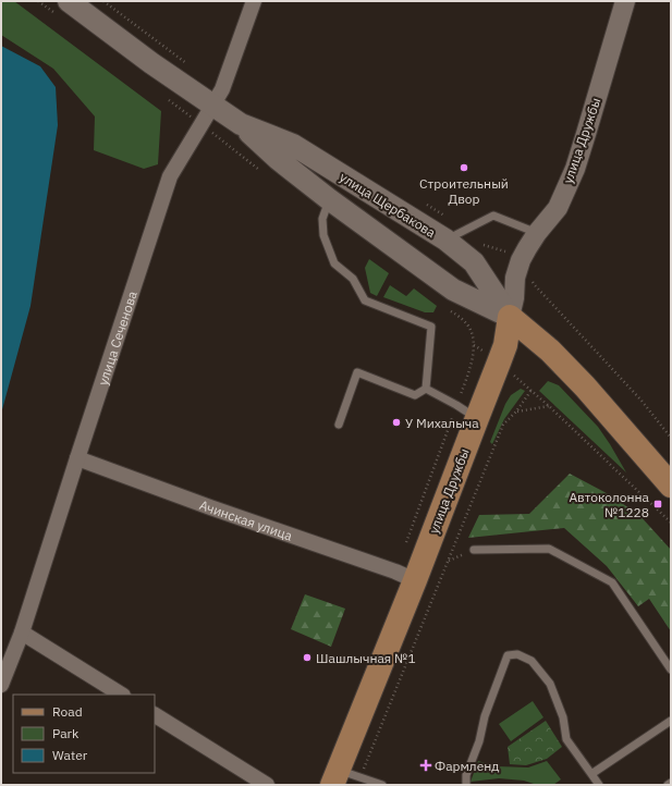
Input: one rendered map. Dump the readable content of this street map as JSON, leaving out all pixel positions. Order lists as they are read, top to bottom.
{
  "streets": {
    "main road": ["улица Дружбы", "улица Щербакова"],
    "street": ["улица Сеченова", "Ачинская улица"]
  },
  "crossings": [
    ["улица Дружбы", "улица Щербакова"],
    ["улица Дружбы", "Ачинская улица"],
    ["улица Щербакова", "улица Сеченова"],
    ["улица Сеченова", "Ачинская улица"]
  ],
  "places": {
    "other": ["Строительный Двор", "У Михалыча", "Шашлычная №1"],
    "transit": ["Автоколонна №1228"],
    "health": ["Фармленд"]
  },
  "legend": ["Road", "Park", "Water"]
}
